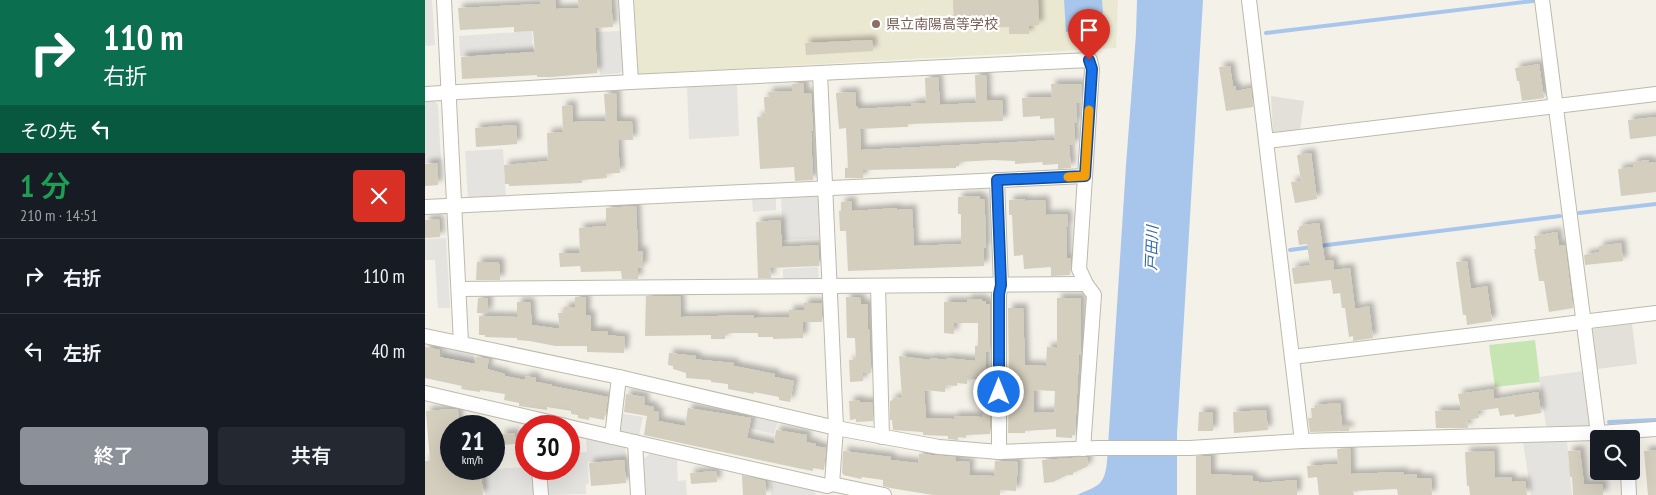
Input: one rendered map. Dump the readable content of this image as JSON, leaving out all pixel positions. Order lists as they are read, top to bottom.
{
  "water": ["戸田川"],
  "places": ["県立南陽高等学校"],
  "page": {
    "turn": ["110 m", "右折"],
    "then": "その先",
    "heading": ["1 分", "210 m · 14:51"],
    "list": [
      {
        "name": "右折",
        "value": "110 m"
      },
      {
        "name": "左折",
        "value": "40 m"
      }
    ],
    "speed": "21 km/h",
    "limit": "30",
    "buttons": ["終了", "共有"]
  }
}
